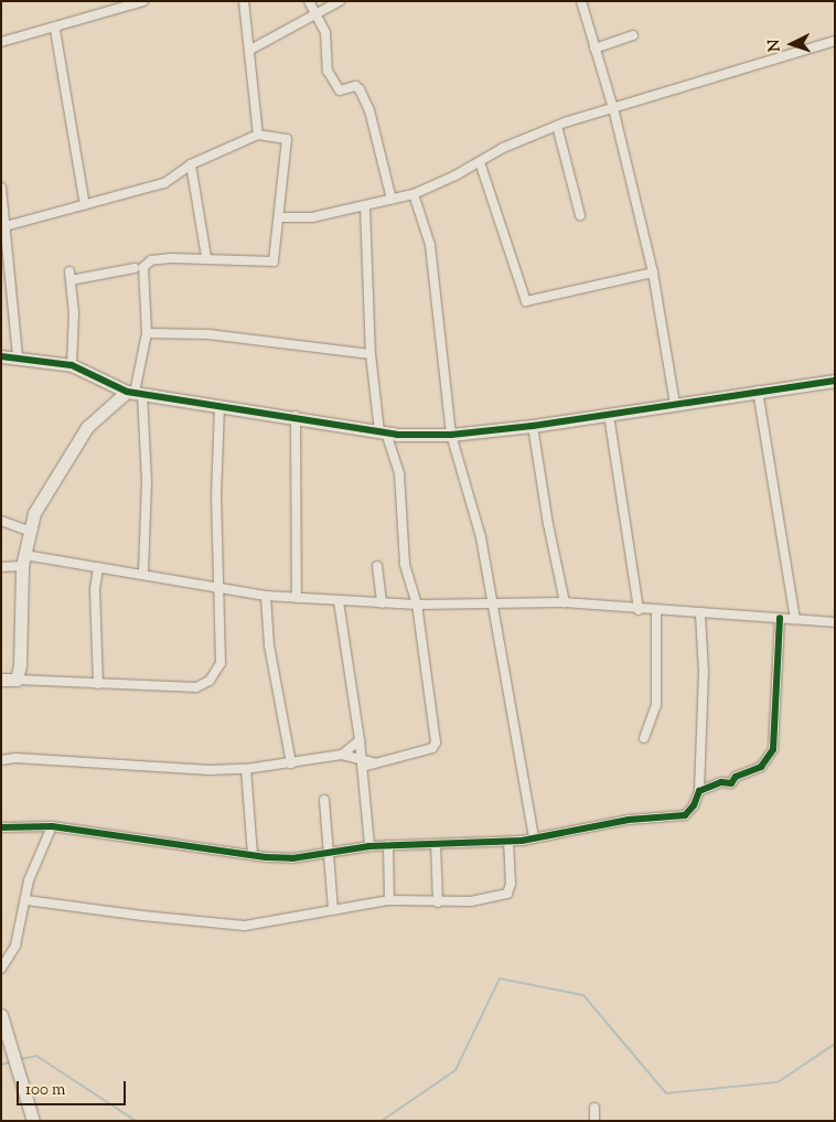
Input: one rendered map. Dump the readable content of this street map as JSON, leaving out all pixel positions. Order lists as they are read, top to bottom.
{
  "scale_bar": "100 m",
  "north": "left"
}
